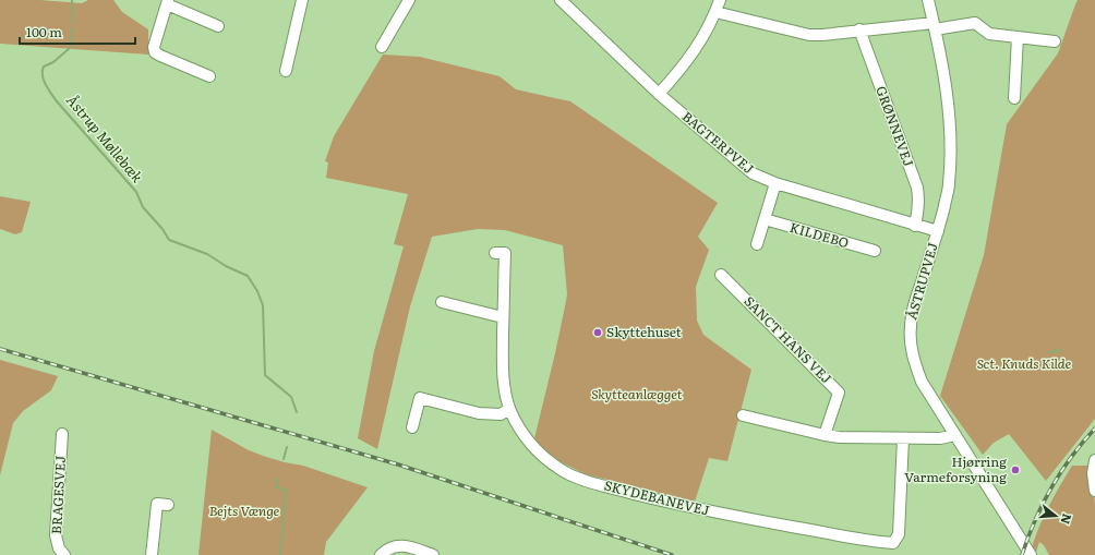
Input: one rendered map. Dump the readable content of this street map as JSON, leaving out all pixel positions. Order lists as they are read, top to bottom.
{
  "streets": {
    "street": [
      "GRØNNEVEJ",
      "BAGTERPVEJ",
      "KILDEBO",
      "ÅSTRUPVEJ",
      "SANCT HANS VEJ",
      "BRAGESVEJ",
      "SKYDEBANEVEJ"
    ]
  },
  "crossings": [
    ["GRØNNEVEJ", "BAGTERPVEJ"],
    ["BAGTERPVEJ", "ÅSTRUPVEJ"]
  ],
  "water": ["Åstrup Møllebæk"],
  "parks": ["Sct. Knuds Kilde", "Skytteanlægget", "Bejts Vænge"],
  "places": ["Skyttehuset", "Hjørring Varmeforsyning"],
  "scale_bar": "100 m",
  "north": "right"
}
